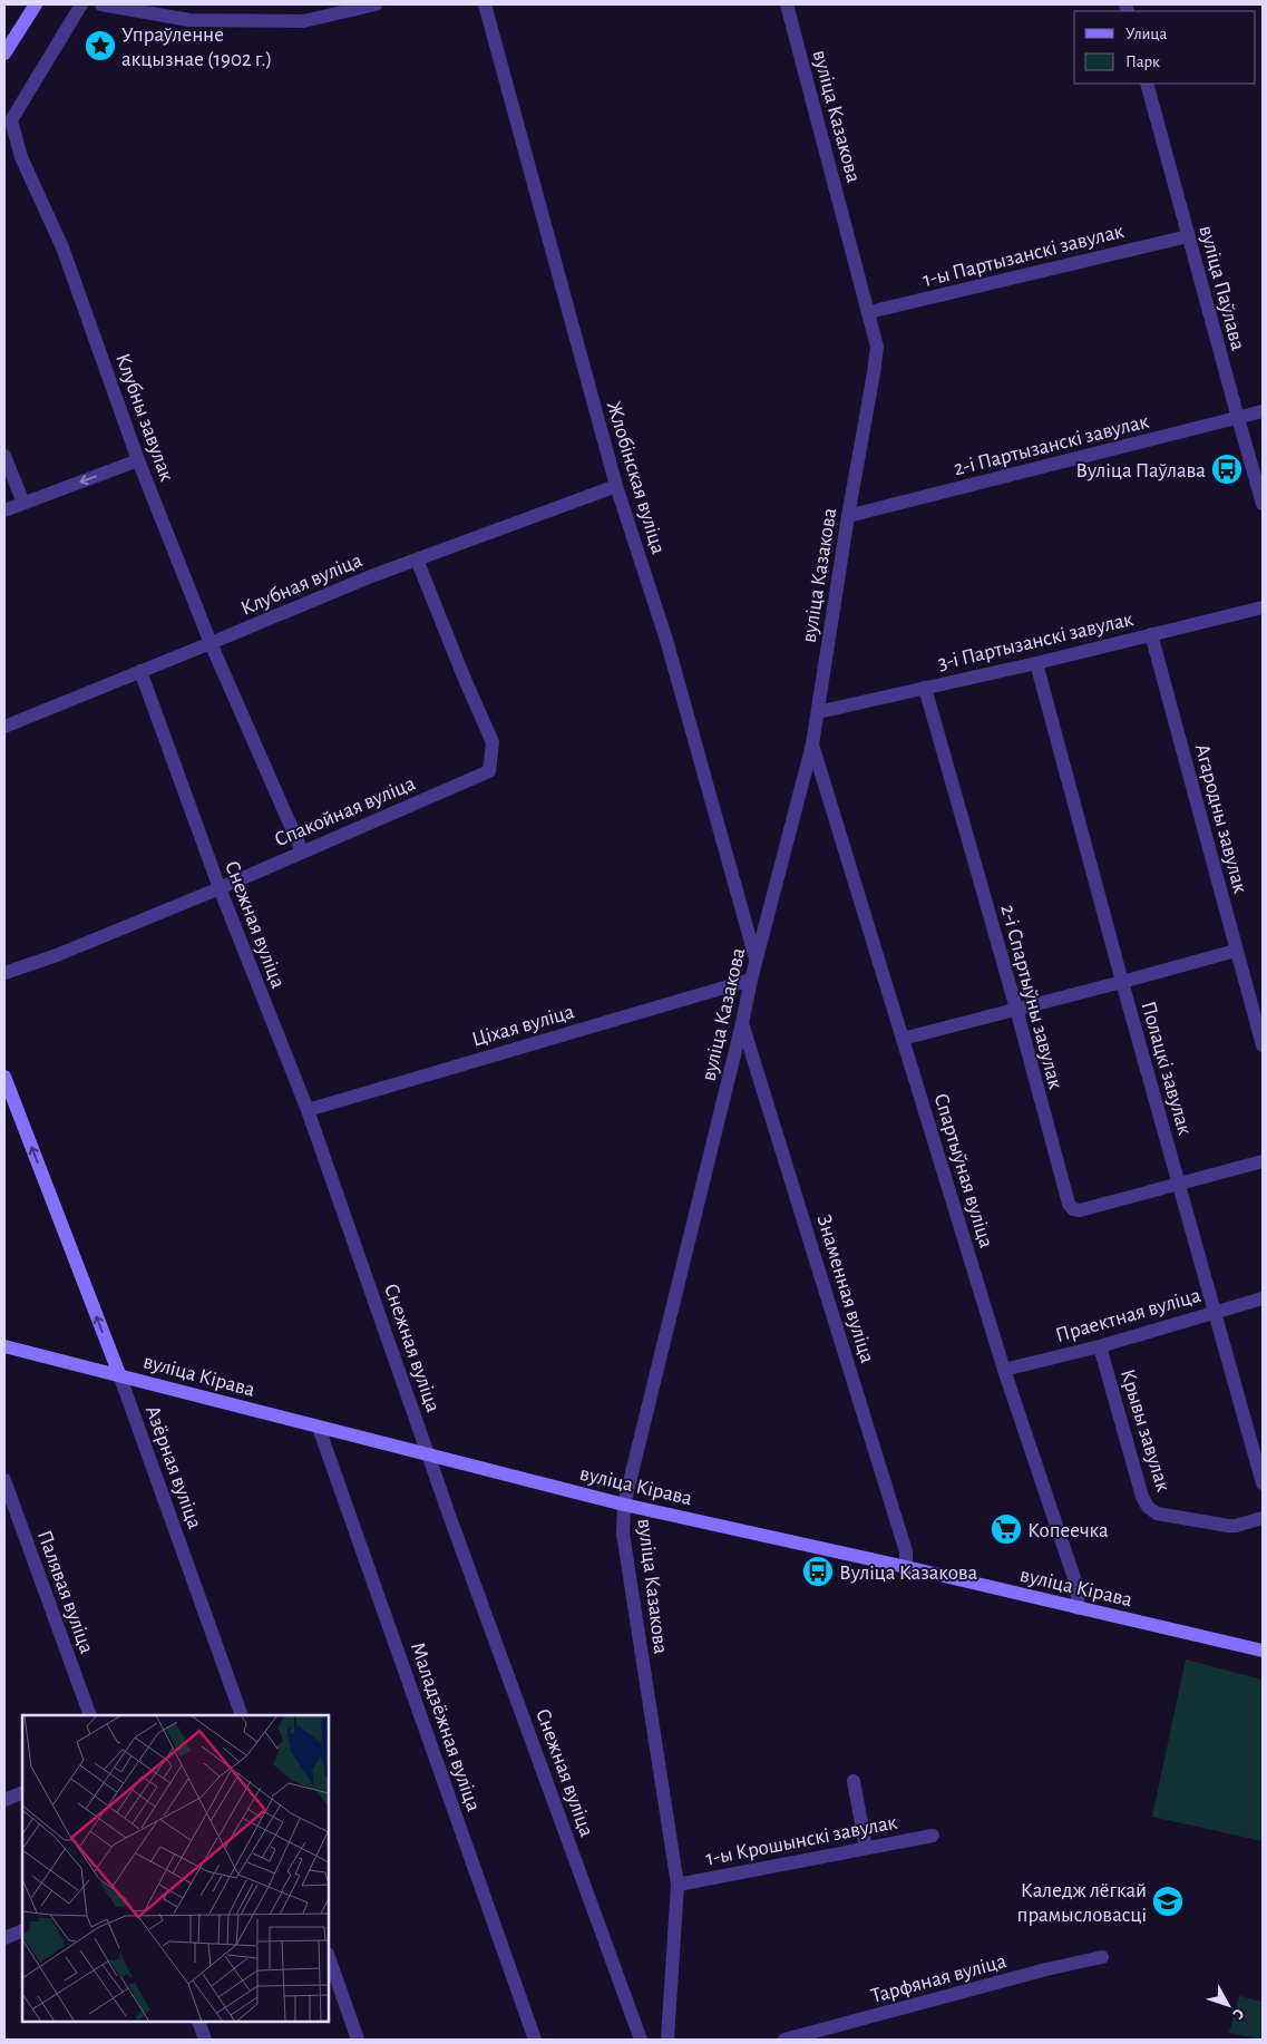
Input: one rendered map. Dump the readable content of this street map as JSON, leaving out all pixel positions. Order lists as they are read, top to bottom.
{
  "streets": {
    "main road": ["вуліца Кірава", "Азёрная вуліца"],
    "street": [
      "вуліца Казакова",
      "1-ы Партызанскі завулак",
      "вуліца Паўлава",
      "Клубны завулак",
      "2-і Партызанскі завулак",
      "Жлобінская вуліца",
      "Клубная вуліца",
      "3-і Партызанскі завулак",
      "Спакойная вуліца",
      "Агародны завулак",
      "Снежная вуліца",
      "2-і Спартыўны завулак",
      "Ціхая вуліца",
      "Полацкі завулак",
      "Спартыўная вуліца",
      "Знаменная вуліца",
      "Праектная вуліца",
      "Крывы завулак",
      "Палявая вуліца",
      "Маладзёжная вуліца",
      "1-ы Крошынскі завулак",
      "Тарфяная вуліца"
    ]
  },
  "crossings": [
    ["вуліца Казакова", "1-ы Партызанскі завулак"],
    ["вуліца Казакова", "2-і Партызанскі завулак"],
    ["вуліца Казакова", "Жлобінская вуліца"],
    ["вуліца Казакова", "3-і Партызанскі завулак"],
    ["вуліца Казакова", "Ціхая вуліца"],
    ["вуліца Казакова", "Спартыўная вуліца"],
    ["вуліца Казакова", "Знаменная вуліца"],
    ["вуліца Казакова", "вуліца Кірава"],
    ["вуліца Казакова", "1-ы Крошынскі завулак"],
    ["1-ы Партызанскі завулак", "вуліца Паўлава"],
    ["вуліца Паўлава", "2-і Партызанскі завулак"],
    ["Клубны завулак", "Клубная вуліца"],
    ["Клубны завулак", "Спакойная вуліца"],
    ["Жлобінская вуліца", "Клубная вуліца"],
    ["Клубная вуліца", "Спакойная вуліца"],
    ["Клубная вуліца", "Снежная вуліца"],
    ["3-і Партызанскі завулак", "Агародны завулак"],
    ["3-і Партызанскі завулак", "2-і Спартыўны завулак"],
    ["3-і Партызанскі завулак", "Полацкі завулак"],
    ["Спакойная вуліца", "Снежная вуліца"],
    ["Снежная вуліца", "Ціхая вуліца"],
    ["Снежная вуліца", "вуліца Кірава"],
    ["2-і Спартыўны завулак", "Полацкі завулак"],
    ["Полацкі завулак", "Праектная вуліца"],
    ["Спартыўная вуліца", "Праектная вуліца"],
    ["Спартыўная вуліца", "вуліца Кірава"],
    ["Знаменная вуліца", "вуліца Кірава"],
    ["Праектная вуліца", "Крывы завулак"],
    ["вуліца Кірава", "Азёрная вуліца"],
    ["вуліца Кірава", "Маладзёжная вуліца"]
  ],
  "one_way": ["Азёрная вуліца"],
  "places": {
    "place": ["Упраўленне акцызнае (1902 г.)"],
    "bus stop": ["Вуліца Паўлава", "Вуліца Казакова"],
    "supermarket": ["Копеечка"],
    "school or university": ["Каледж лёгкай прамысловасці"]
  },
  "legend": ["Улица", "Парк"],
  "north": "bottom right"
}
